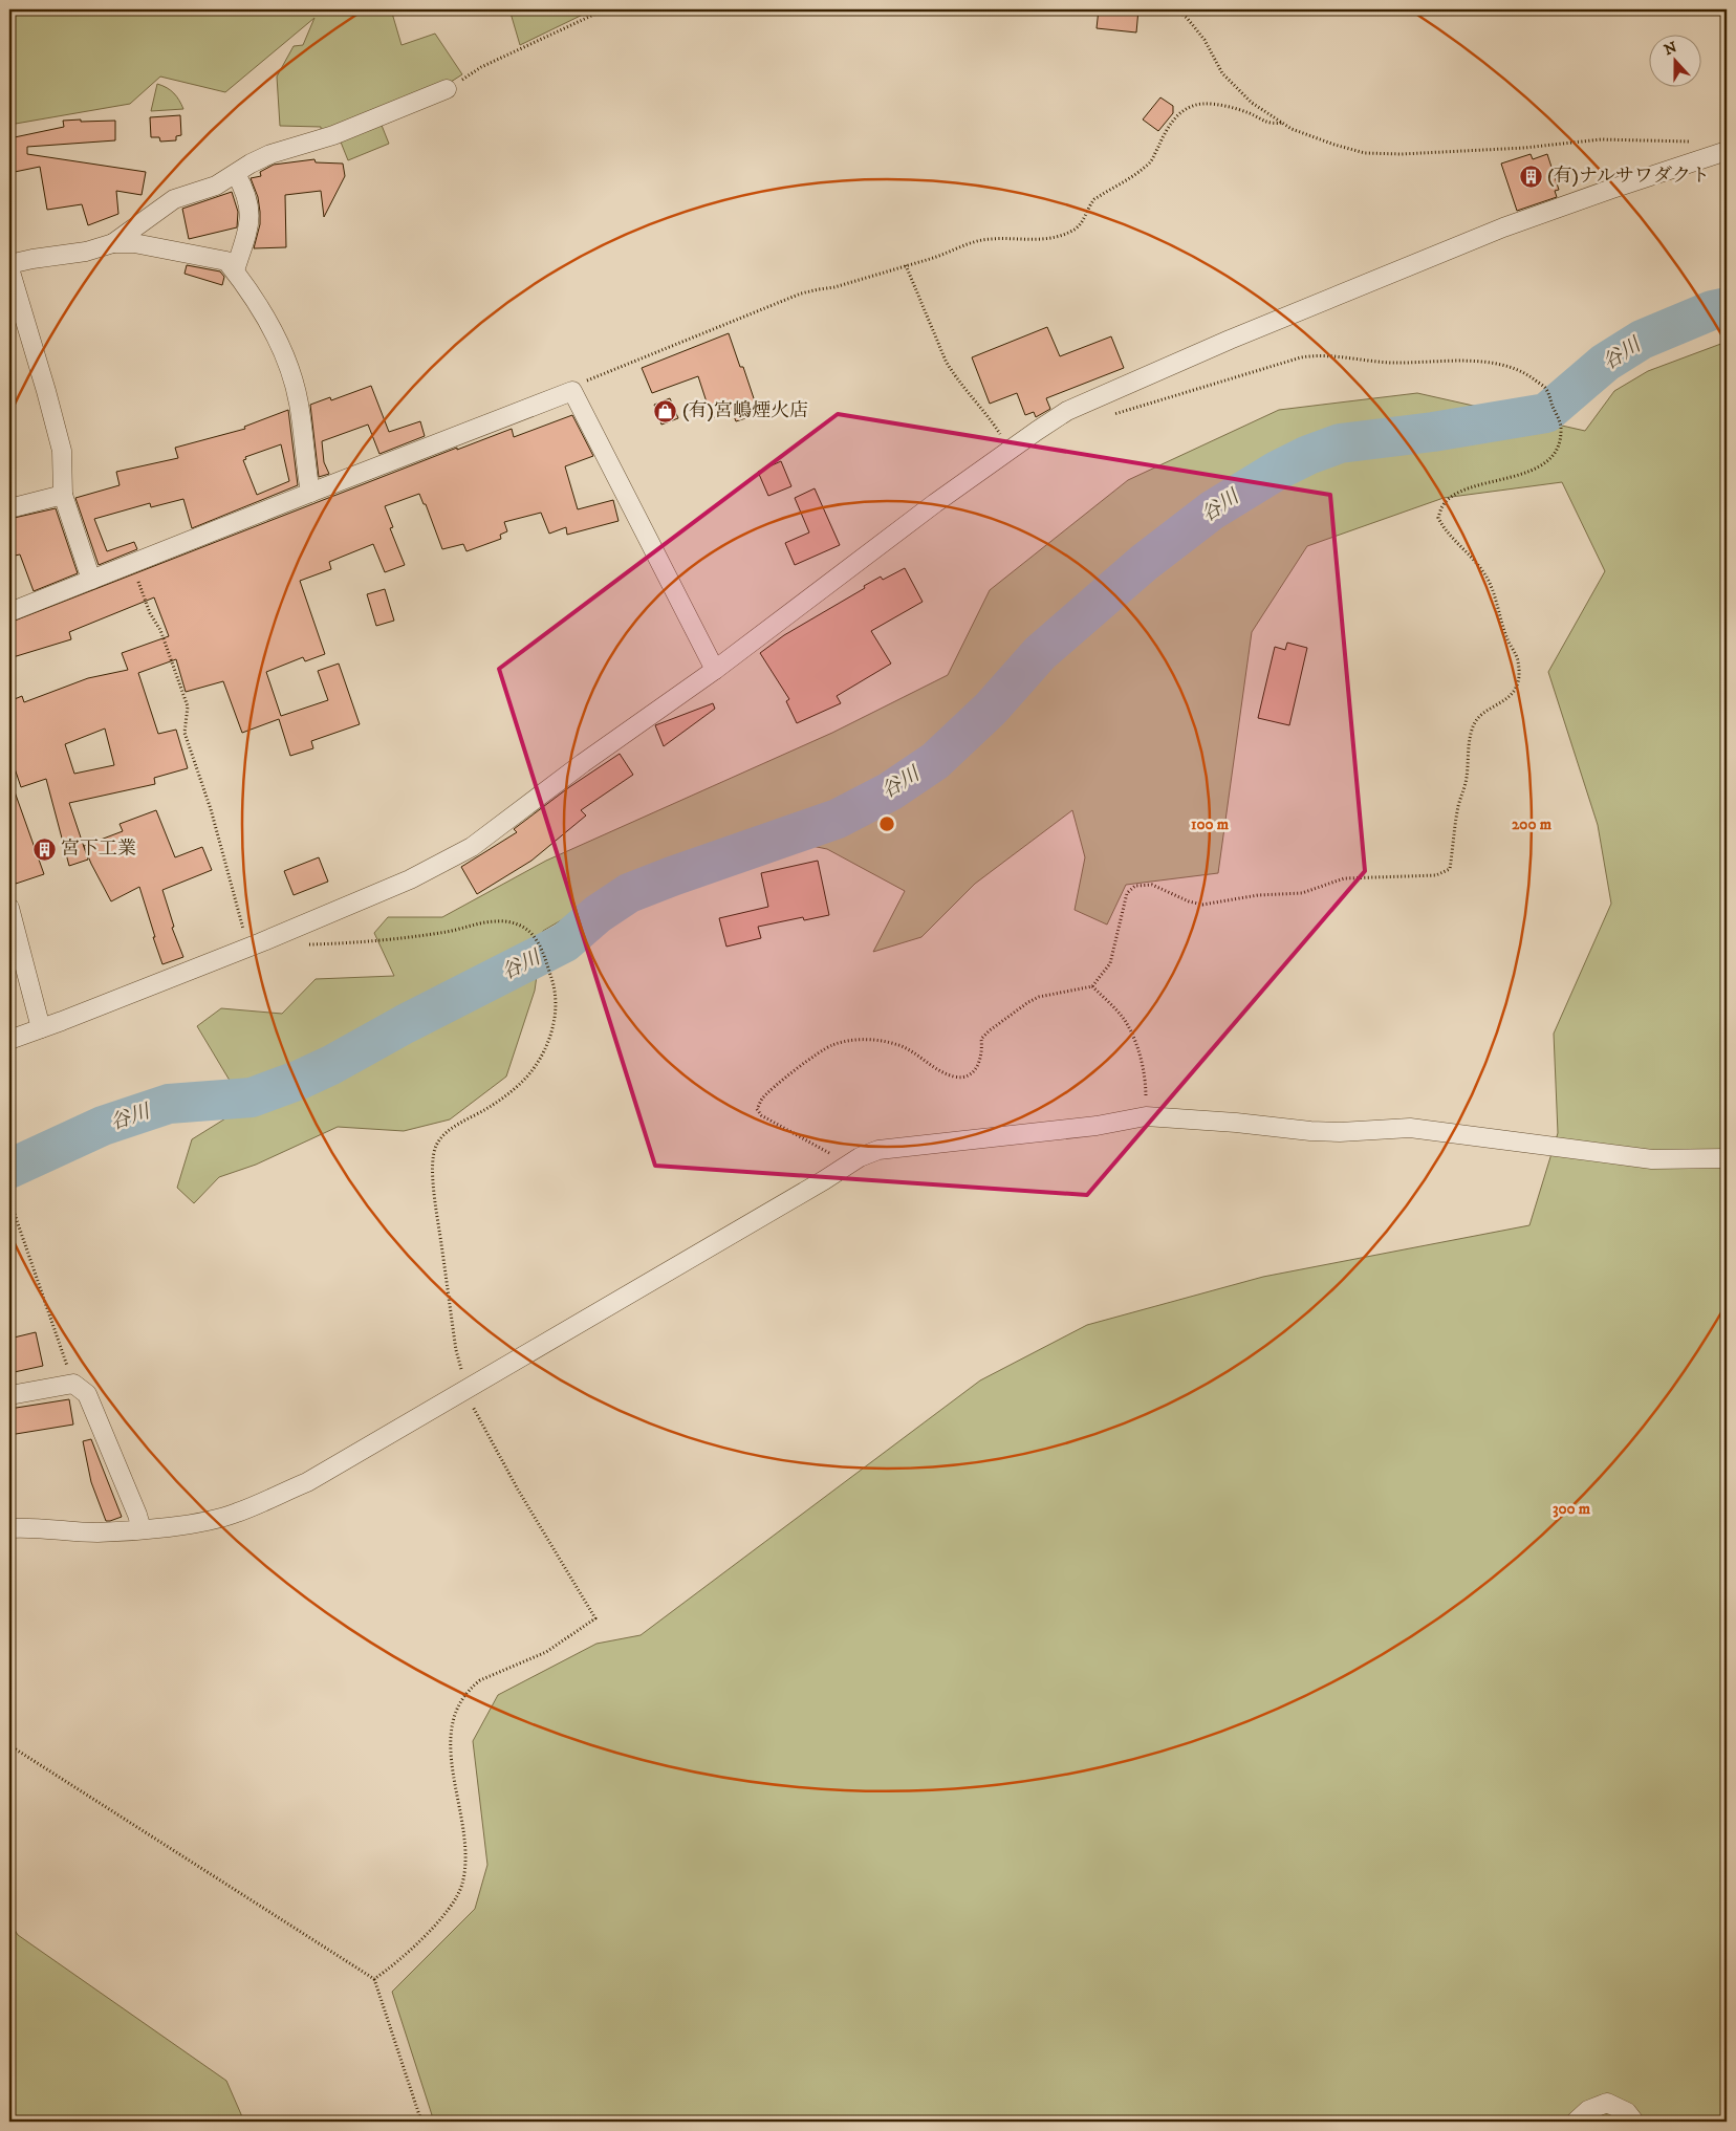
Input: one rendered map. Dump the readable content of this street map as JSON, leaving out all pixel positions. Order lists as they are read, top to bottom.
{
  "water": ["谷川"],
  "places": {
    "building": ["(有)ナルサワダクト", "宮下工業"],
    "shop": ["(有)宮嶋煙火店"]
  },
  "north": "top",
  "rings": ["100 m", "200 m", "300 m"]
}
